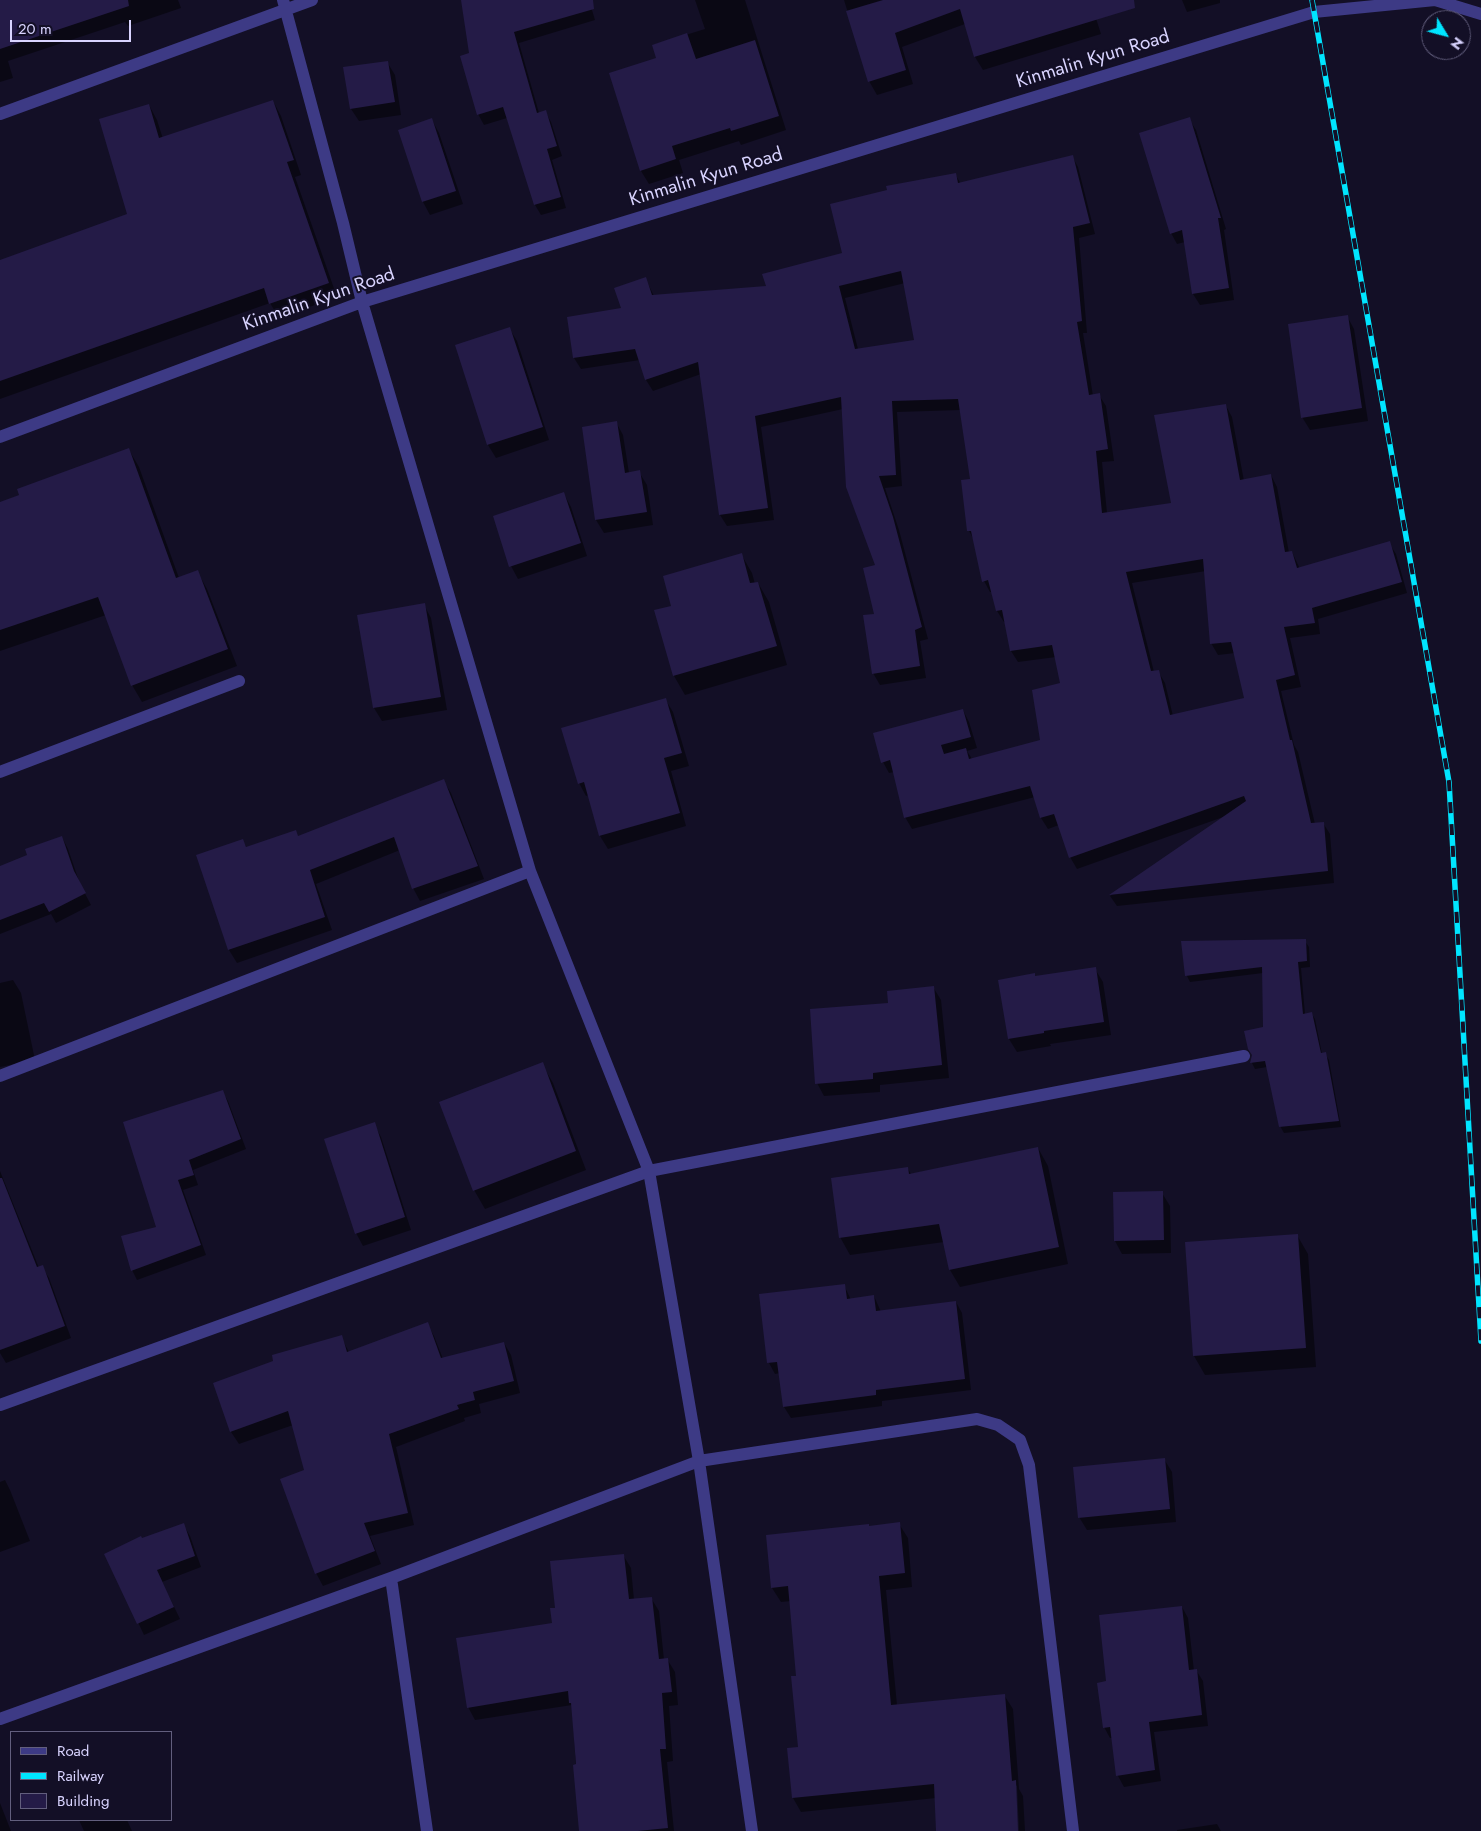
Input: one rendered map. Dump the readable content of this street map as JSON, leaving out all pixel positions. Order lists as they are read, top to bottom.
{
  "streets": {
    "street": ["Kinmalin Kyun Road"]
  },
  "legend": ["Road", "Railway", "Building"],
  "scale_bar": "20 m",
  "north": "bottom right"
}
